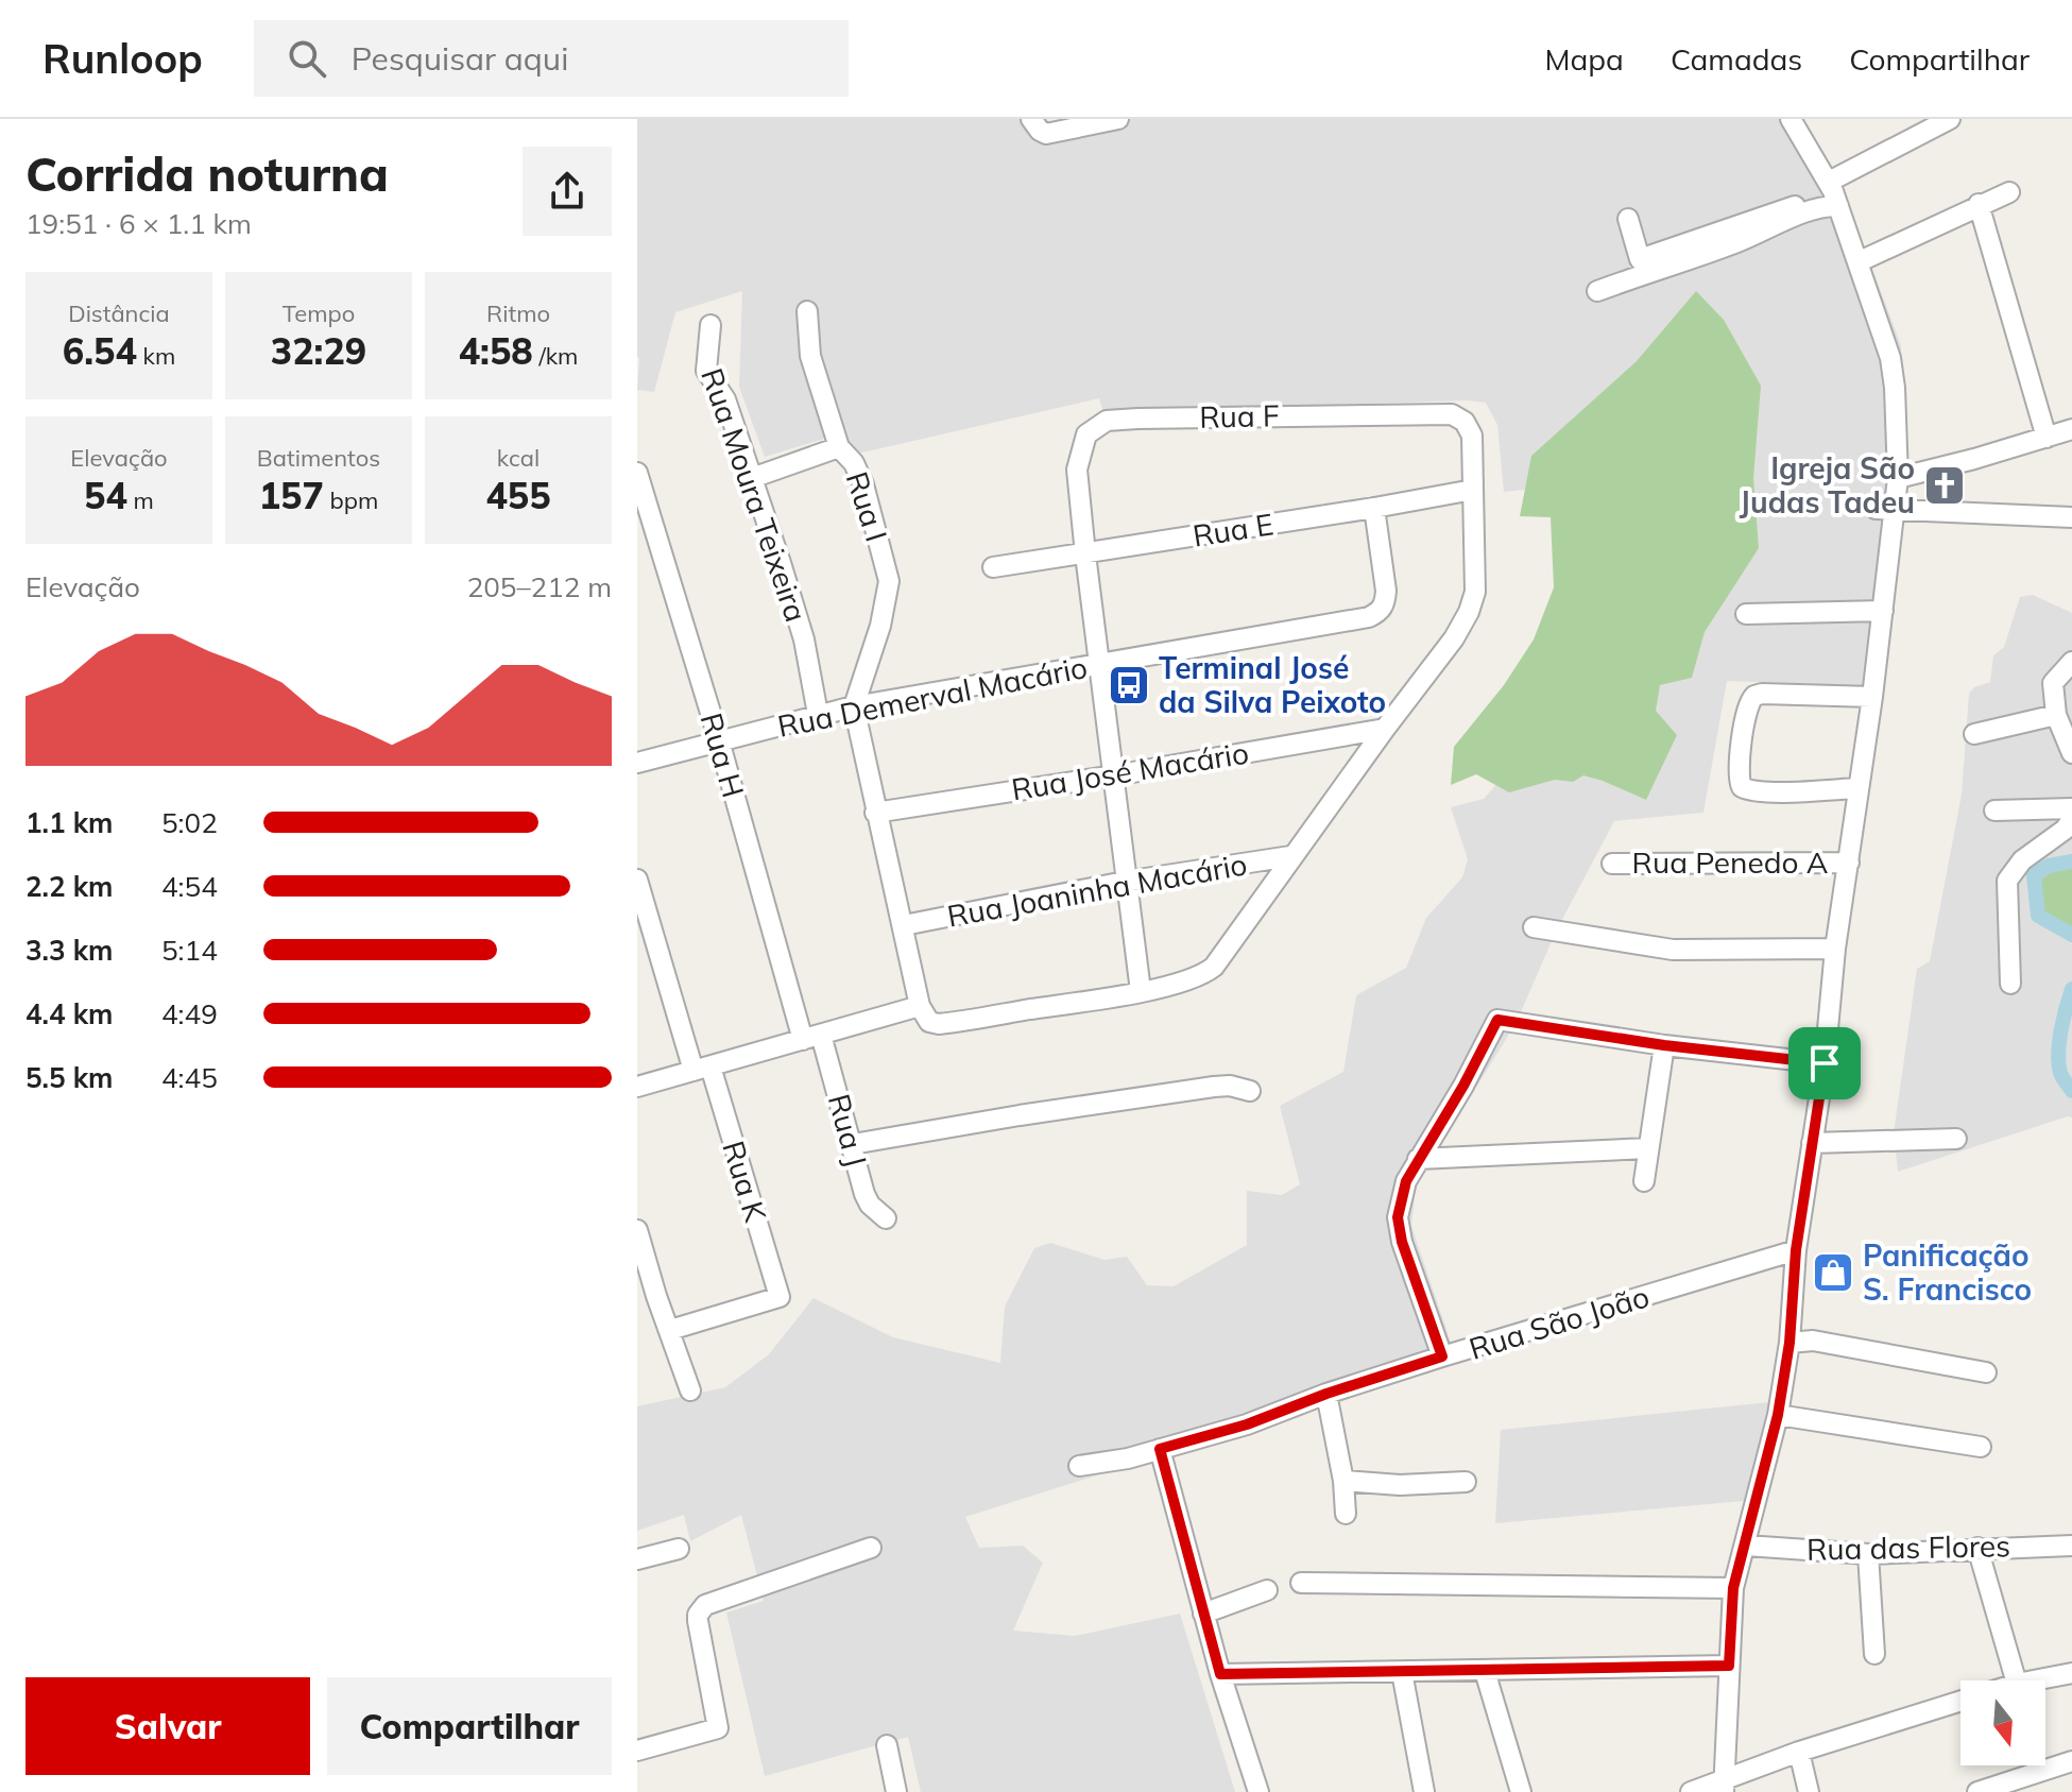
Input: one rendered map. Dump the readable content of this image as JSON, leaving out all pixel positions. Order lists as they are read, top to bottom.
{
  "streets": {
    "street": [
      "Rua F",
      "Rua Moura Teixeira",
      "Rua I",
      "Rua E",
      "Rua Demerval Macário",
      "Rua H",
      "Rua José Macário",
      "Rua Penedo A",
      "Rua Joaninha Macário",
      "Rua J",
      "Rua K",
      "Rua São João",
      "Rua das Flores"
    ]
  },
  "crossings": [
    ["Rua F", "Rua E"],
    ["Rua Moura Teixeira", "Rua Demerval Macário"],
    ["Rua I", "Rua Demerval Macário"],
    ["Rua E", "Rua Demerval Macário"],
    ["Rua Demerval Macário", "Rua H"],
    ["Rua H", "Rua J"]
  ],
  "places": {
    "church": ["Igreja São Judas Tadeu"],
    "bus stop": ["Terminal José da Silva Peixoto"],
    "shop": ["Panificação S. Francisco"]
  },
  "north": "bottom",
  "page": {
    "header": "Runloop",
    "search": "Pesquisar aqui",
    "nav": ["Mapa", "Camadas", "Compartilhar"],
    "heading": ["Corrida noturna", "19:51 · 6 × 1.1 km"],
    "stats": [
      ["Distância", "6.54 km"],
      ["Tempo", "32:29"],
      ["Ritmo", "4:58 /km"],
      ["Elevação", "54 m"],
      ["Batimentos", "157 bpm"],
      ["kcal", "455"]
    ],
    "chart": ["Elevação", "205–212 m"],
    "list": [
      {
        "name": "1.1 km",
        "note": "5:02"
      },
      {
        "name": "2.2 km",
        "note": "4:54"
      },
      {
        "name": "3.3 km",
        "note": "5:14"
      },
      {
        "name": "4.4 km",
        "note": "4:49"
      },
      {
        "name": "5.5 km",
        "note": "4:45"
      }
    ],
    "buttons": ["Salvar", "Compartilhar"]
  }
}
